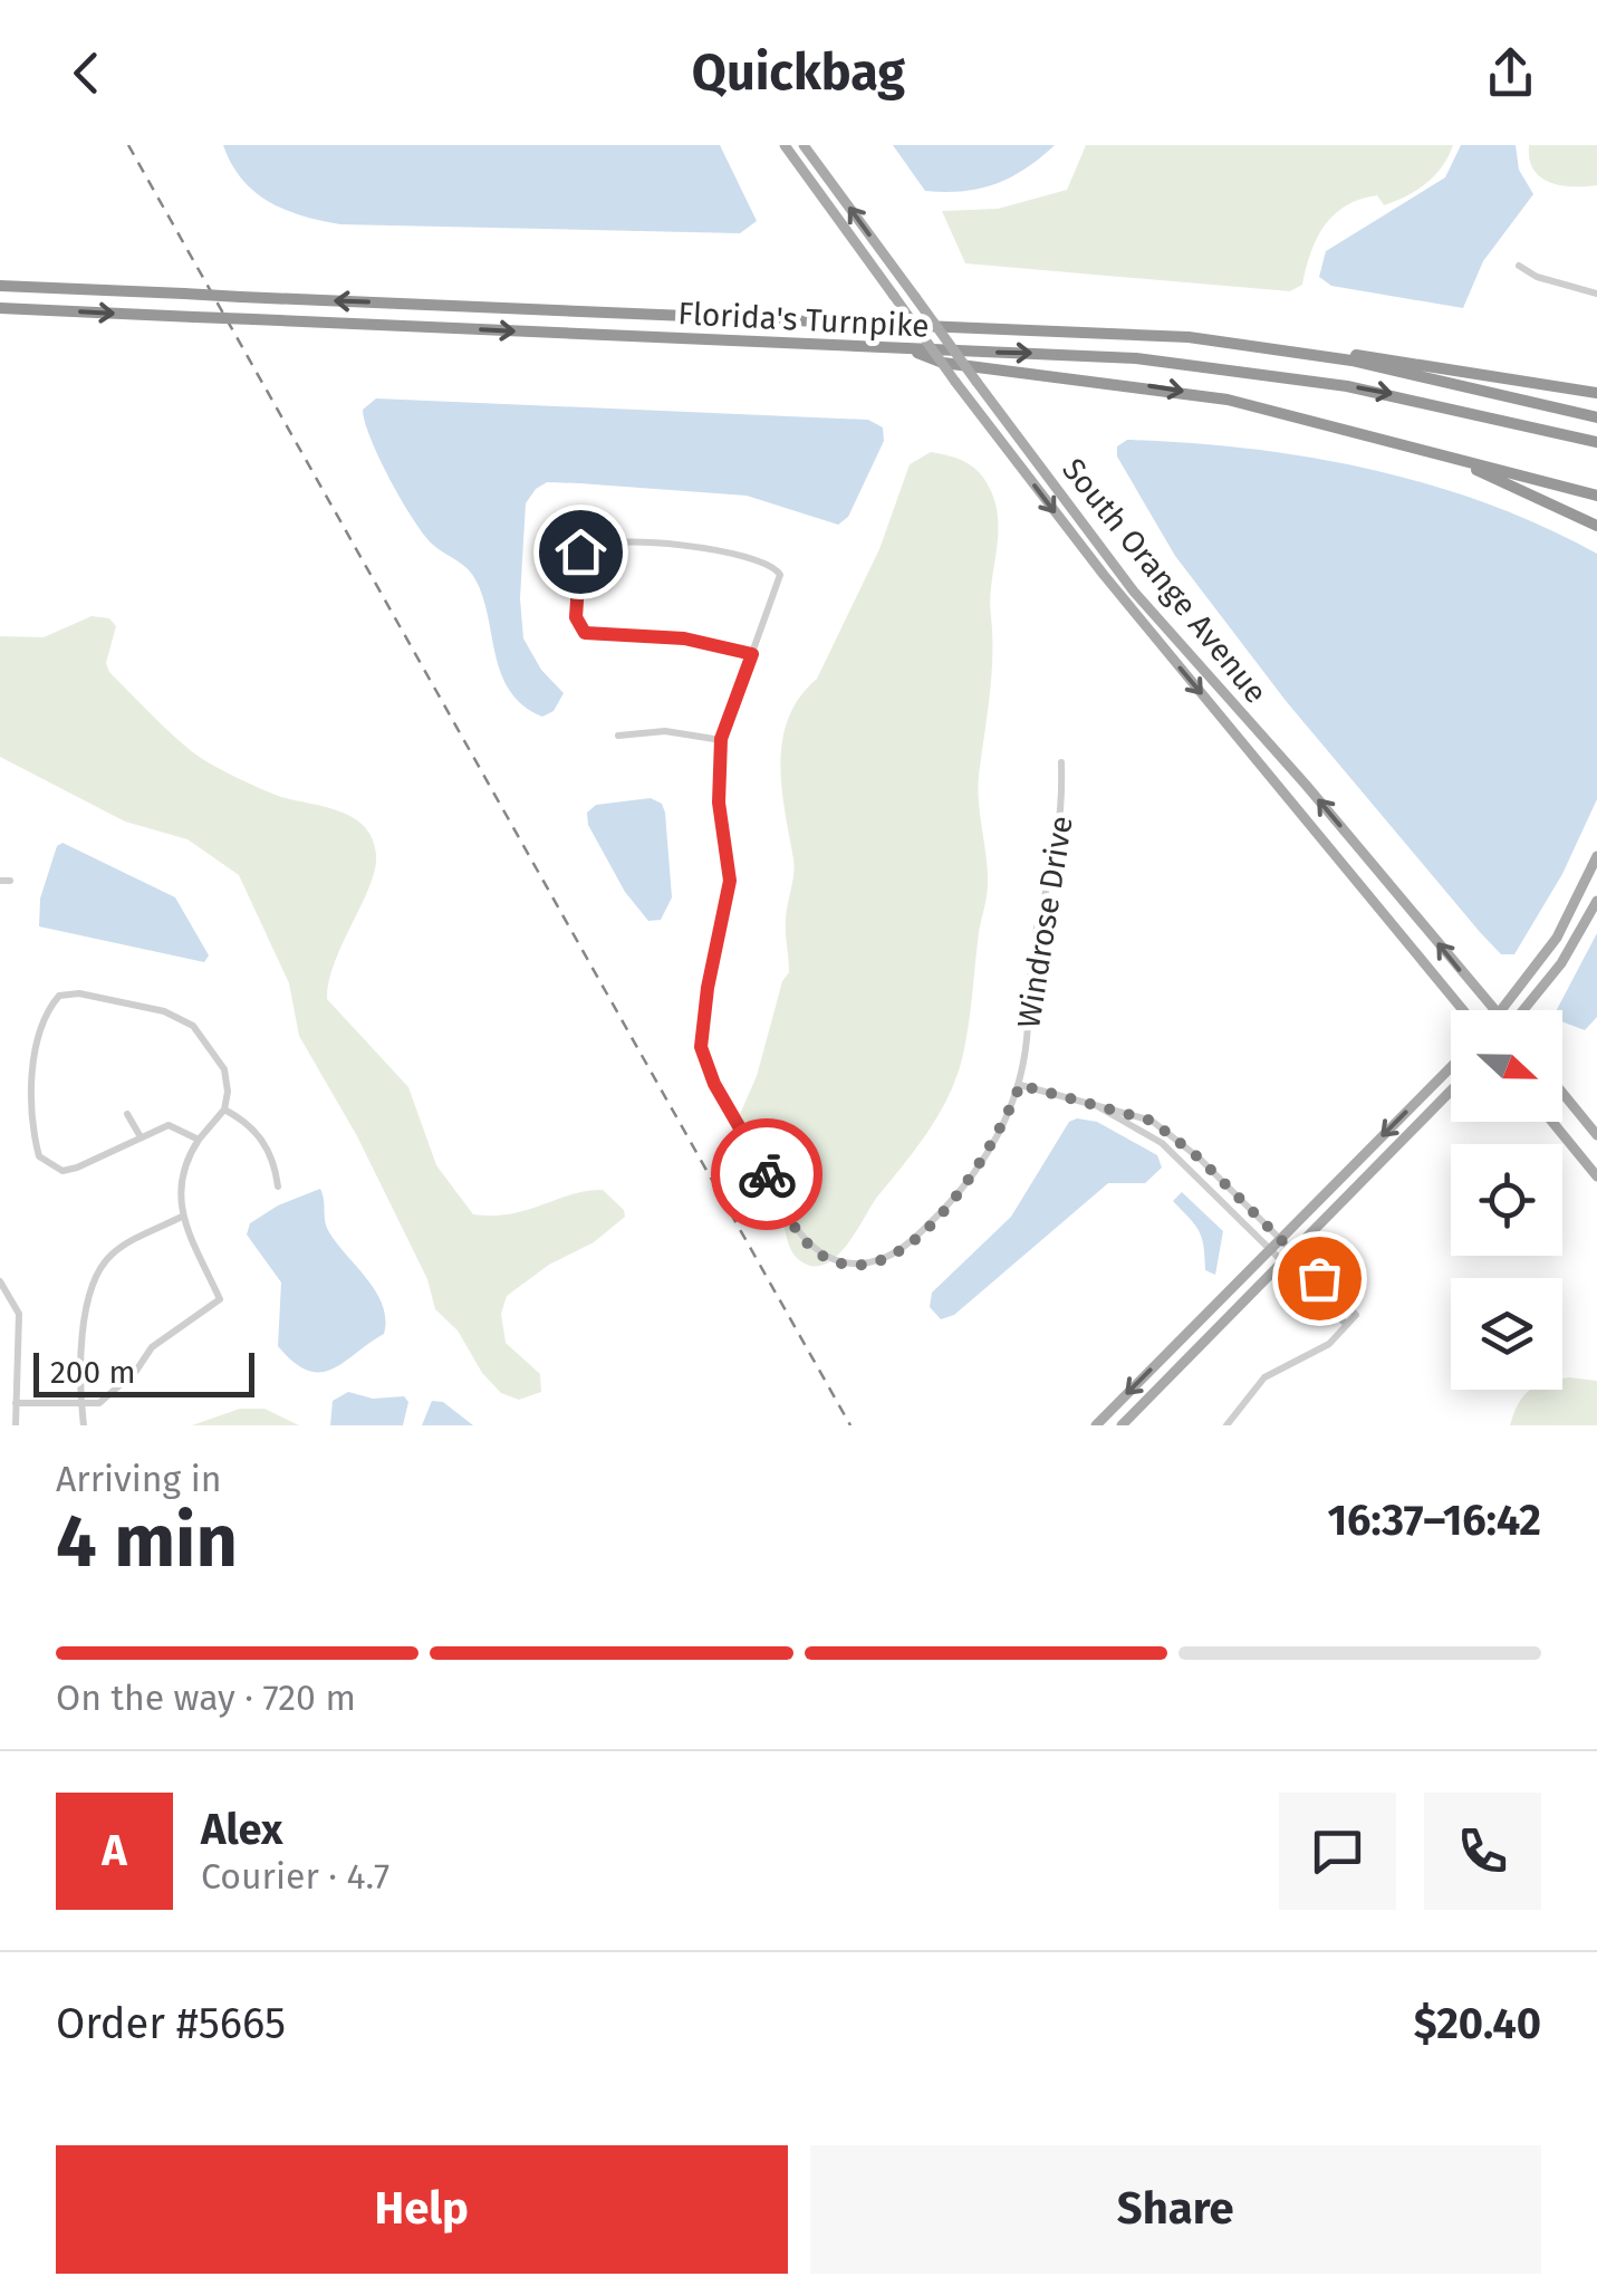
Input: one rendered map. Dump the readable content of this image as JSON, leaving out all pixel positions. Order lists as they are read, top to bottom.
{
  "streets": {
    "highway": ["Florida's Turnpike"],
    "main road": ["South Orange Avenue"],
    "street": ["Windrose Drive"]
  },
  "scale_bar": "200 m",
  "north": "right",
  "page": {
    "header": "Quickbag",
    "scale": "200 m",
    "heading": ["4 min", "Arriving in", "16:37–16:42"],
    "panel": [
      "Alex",
      "Courier · 4.7",
      "Order #5665",
      "$20.40"
    ],
    "bar": "On the way · 720 m",
    "round": "A",
    "buttons": ["Help", "Share"]
  }
}
